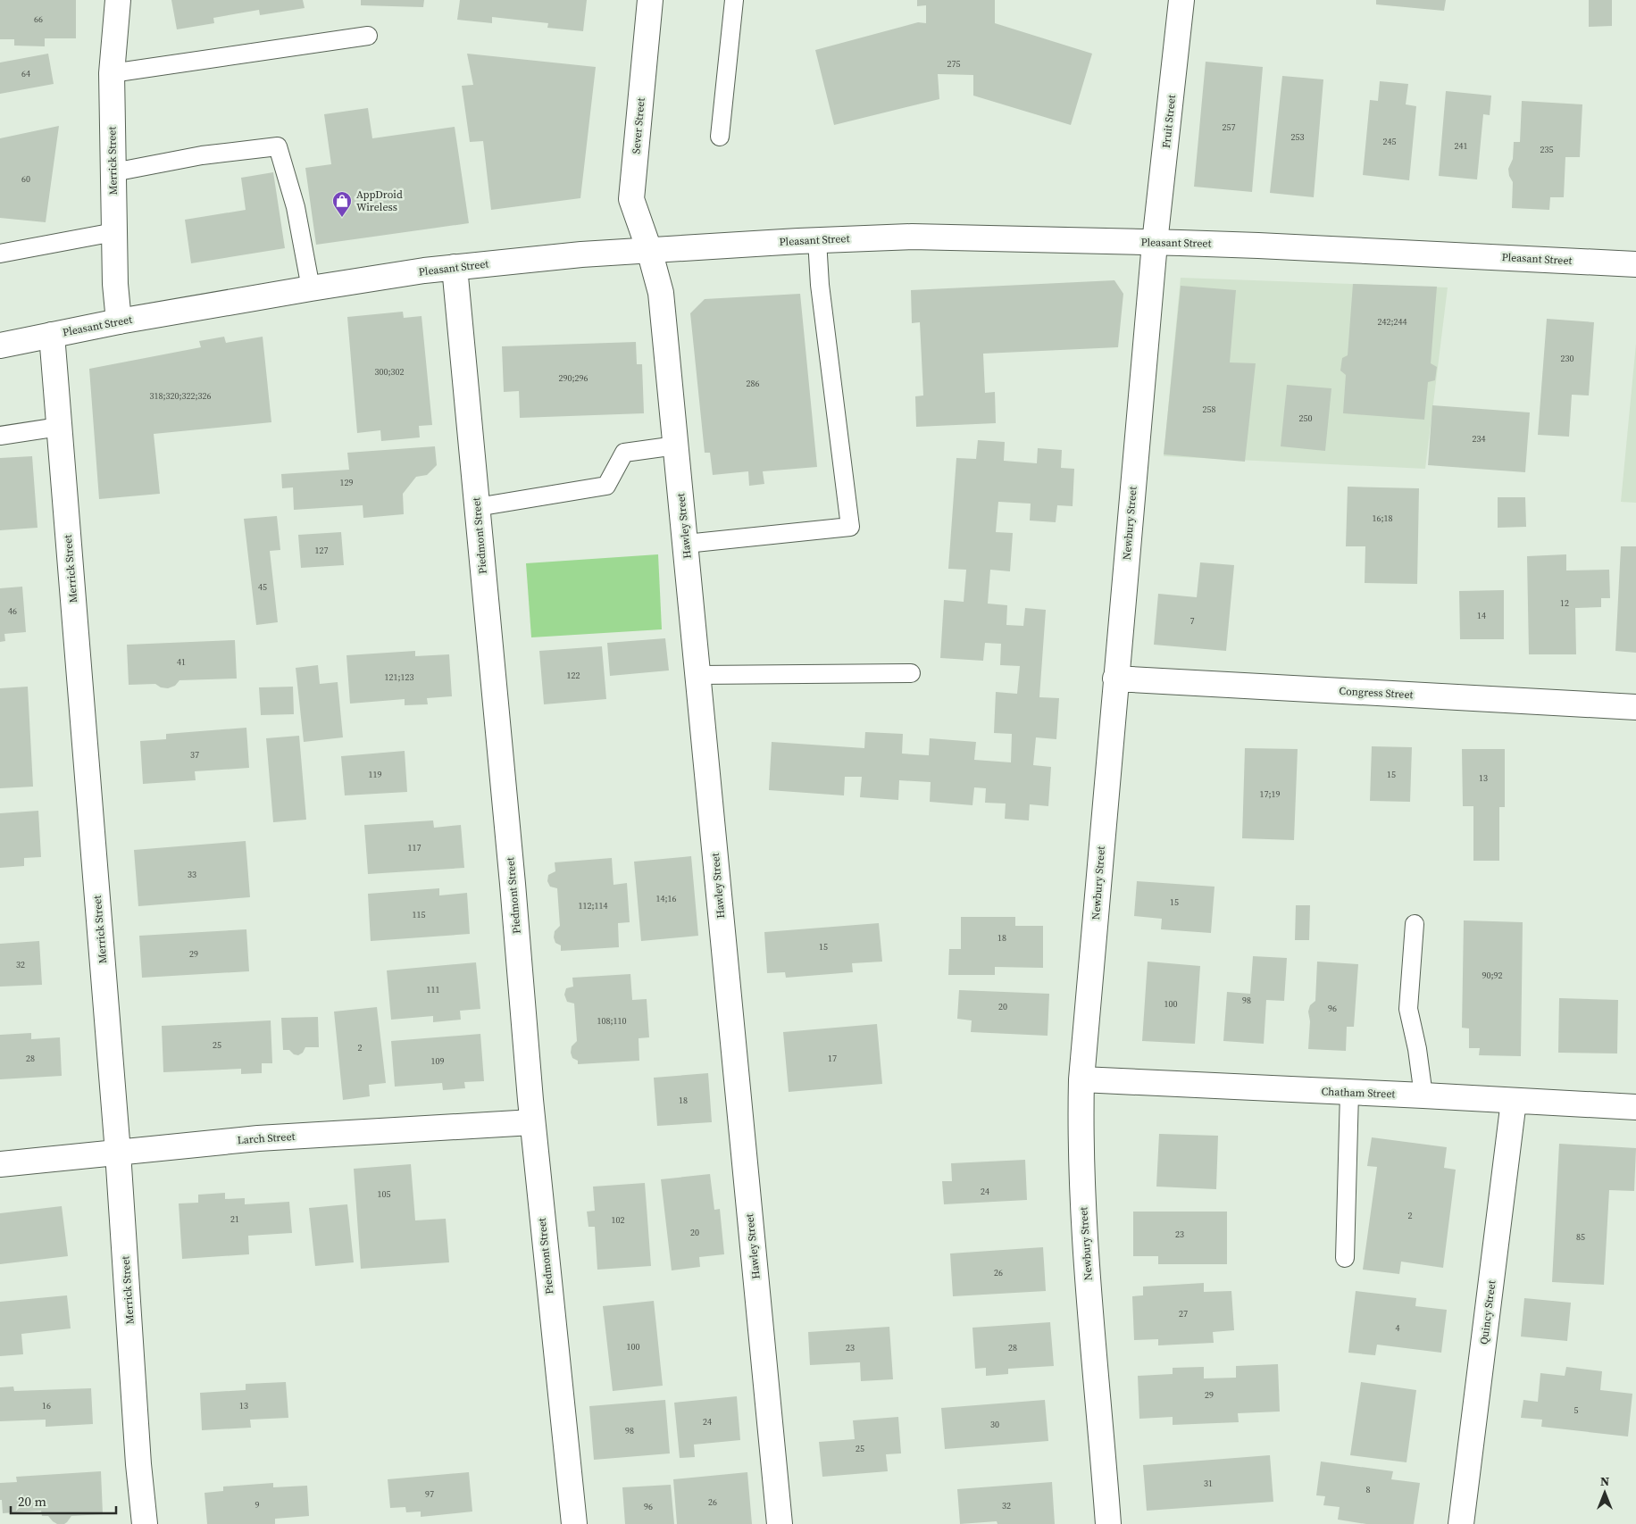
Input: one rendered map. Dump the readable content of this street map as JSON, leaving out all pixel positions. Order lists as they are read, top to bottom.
{
  "streets": {
    "street": [
      "Fruit Street",
      "Sever Street",
      "Merrick Street",
      "Pleasant Street",
      "Newbury Street",
      "Hawley Street",
      "Piedmont Street",
      "Congress Street",
      "Chatham Street",
      "Larch Street",
      "Quincy Street"
    ]
  },
  "crossings": [
    ["Fruit Street", "Pleasant Street"],
    ["Fruit Street", "Newbury Street"],
    ["Sever Street", "Pleasant Street"],
    ["Sever Street", "Hawley Street"],
    ["Merrick Street", "Pleasant Street"],
    ["Merrick Street", "Larch Street"],
    ["Pleasant Street", "Newbury Street"],
    ["Pleasant Street", "Hawley Street"],
    ["Pleasant Street", "Piedmont Street"],
    ["Newbury Street", "Congress Street"],
    ["Newbury Street", "Chatham Street"],
    ["Piedmont Street", "Larch Street"],
    ["Chatham Street", "Quincy Street"]
  ],
  "places": {
    "shop": ["AppDroid Wireless"]
  },
  "house_numbers": [
    "66",
    "275",
    "64",
    "257",
    "253",
    "245",
    "241",
    "235",
    "60",
    "242;244",
    "230",
    "300;302",
    "290;296",
    "286",
    "318;320;322;326",
    "258",
    "250",
    "234",
    "129",
    "16;18",
    "127",
    "45",
    "12",
    "46",
    "14",
    "7",
    "41",
    "122",
    "121;123",
    "37",
    "119",
    "15",
    "13",
    "17;19",
    "117",
    "33",
    "14;16",
    "15",
    "112;114",
    "115",
    "18",
    "15",
    "29",
    "32",
    "90;92",
    "111",
    "98",
    "100",
    "20",
    "96",
    "108;110",
    "25",
    "2",
    "28",
    "17",
    "109",
    "18",
    "24",
    "105",
    "2",
    "21",
    "102",
    "20",
    "23",
    "85",
    "26",
    "27",
    "4",
    "100",
    "23",
    "28",
    "29",
    "16",
    "13",
    "5",
    "24",
    "30",
    "98",
    "25",
    "31",
    "8",
    "97",
    "26",
    "9",
    "32",
    "96"
  ],
  "scale_bar": "20 m",
  "north": "top"
}
